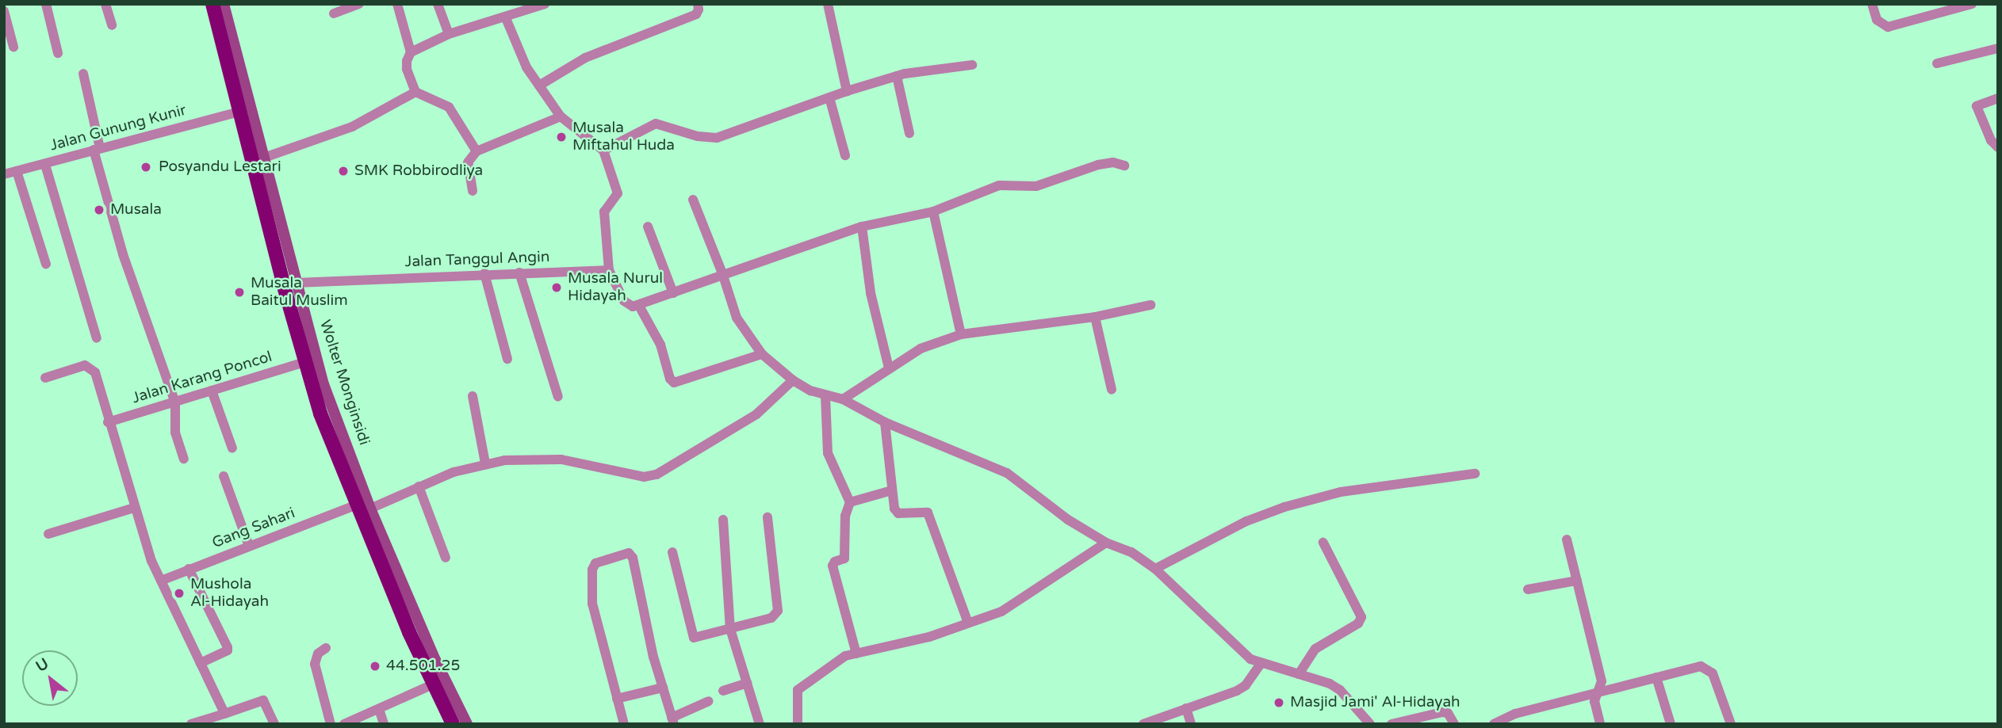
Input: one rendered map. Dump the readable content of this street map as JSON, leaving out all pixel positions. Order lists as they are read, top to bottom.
{
  "streets": {
    "main road": ["Wolter Monginsidi"],
    "street": [
      "Jalan Gunung Kunir",
      "Jalan Tanggul Angin",
      "Jalan Karang Poncol",
      "Gang Sahari"
    ]
  },
  "crossings": [
    ["Jalan Gunung Kunir", "Wolter Monginsidi"],
    ["Jalan Tanggul Angin", "Wolter Monginsidi"],
    ["Jalan Karang Poncol", "Wolter Monginsidi"],
    ["Wolter Monginsidi", "Gang Sahari"]
  ],
  "places": [
    "Musala Miftahul Huda",
    "Posyandu Lestari",
    "SMK Robbirodliya",
    "Musala",
    "Musala Nurul Hidayah",
    "Musala Baitul Muslim",
    "Mushola Al-Hidayah",
    "44.501.25",
    "Masjid Jami' Al-Hidayah"
  ],
  "north": "top left"
}
